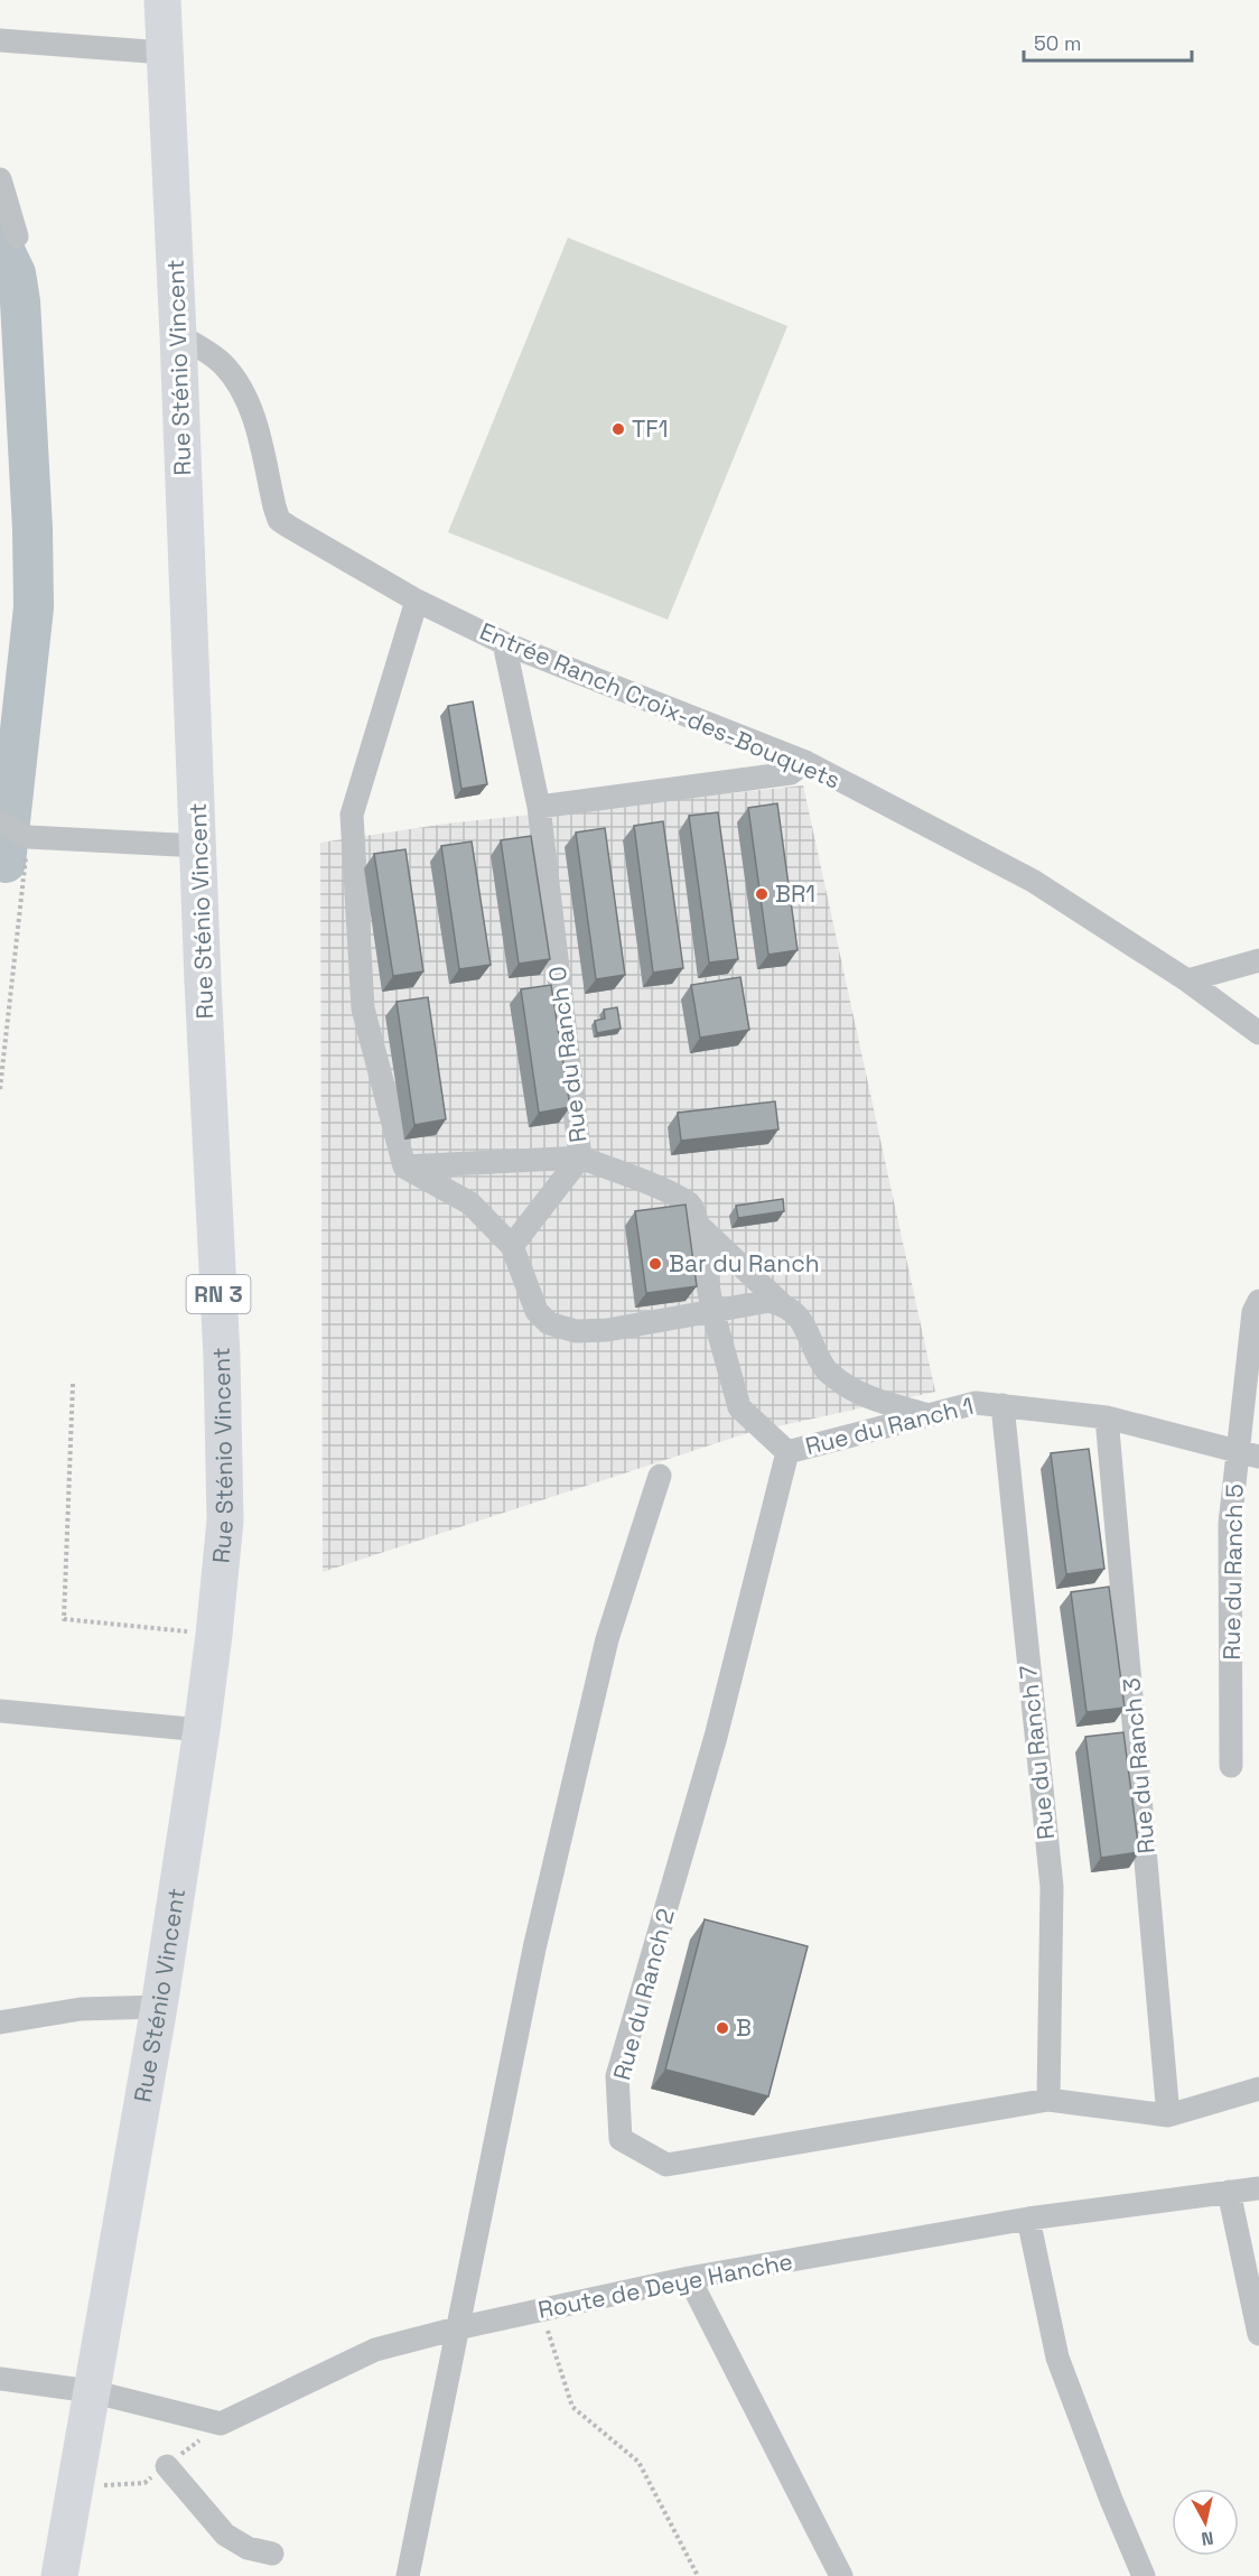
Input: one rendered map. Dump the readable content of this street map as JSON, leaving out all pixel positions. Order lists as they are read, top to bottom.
{
  "streets": {
    "main road": ["Rue Sténio Vincent", "RN 3"],
    "street": [
      "Entrée Ranch Croix-des-Bouquets",
      "Rue du Ranch 0",
      "Rue du Ranch 1",
      "Rue du Ranch 5",
      "Rue du Ranch 7",
      "Rue du Ranch 3",
      "Rue du Ranch 2",
      "Route de Deye Hanche"
    ]
  },
  "crossings": [
    ["Rue Sténio Vincent", "Entrée Ranch Croix-des-Bouquets"],
    ["Rue Sténio Vincent", "Route de Deye Hanche"],
    ["Entrée Ranch Croix-des-Bouquets", "Rue du Ranch 0"],
    ["Rue du Ranch 0", "Rue du Ranch 1"],
    ["Rue du Ranch 1", "Rue du Ranch 5"],
    ["Rue du Ranch 1", "Rue du Ranch 7"],
    ["Rue du Ranch 1", "Rue du Ranch 3"],
    ["Rue du Ranch 1", "Rue du Ranch 2"],
    ["Rue du Ranch 7", "Rue du Ranch 2"],
    ["Rue du Ranch 3", "Rue du Ranch 2"]
  ],
  "places": [
    "TF1",
    "BR1",
    "Bar du Ranch",
    "B"
  ],
  "scale_bar": "50 m",
  "north": "bottom"
}
